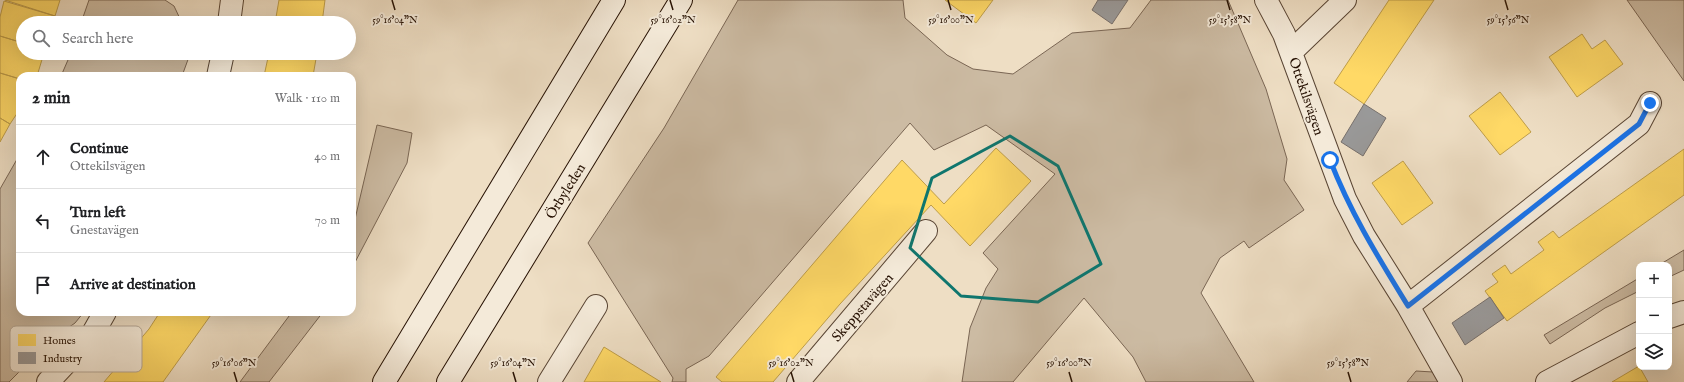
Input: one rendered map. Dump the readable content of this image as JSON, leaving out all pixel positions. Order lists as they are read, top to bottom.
{
  "streets": {
    "street": ["Ottekilsvägen", "Örbyleden", "Skeppstavägen"]
  },
  "legend": ["Homes", "Industry"],
  "page": {
    "search": "Search here",
    "heading": ["2 min", "Walk · 110 m"],
    "list": [
      ["Continue", "Ottekilsvägen", "40 m"],
      ["Turn left", "Gnestavägen", "70 m"],
      "Arrive at destination"
    ],
    "map_buttons": ["+", "−"]
  },
  "coordinates": [
    "59°16'04\"N",
    "59°16'02\"N",
    "59°16'00\"N",
    "59°15'58\"N",
    "59°15'56\"N",
    "59°16'06\"N"
  ]
}
